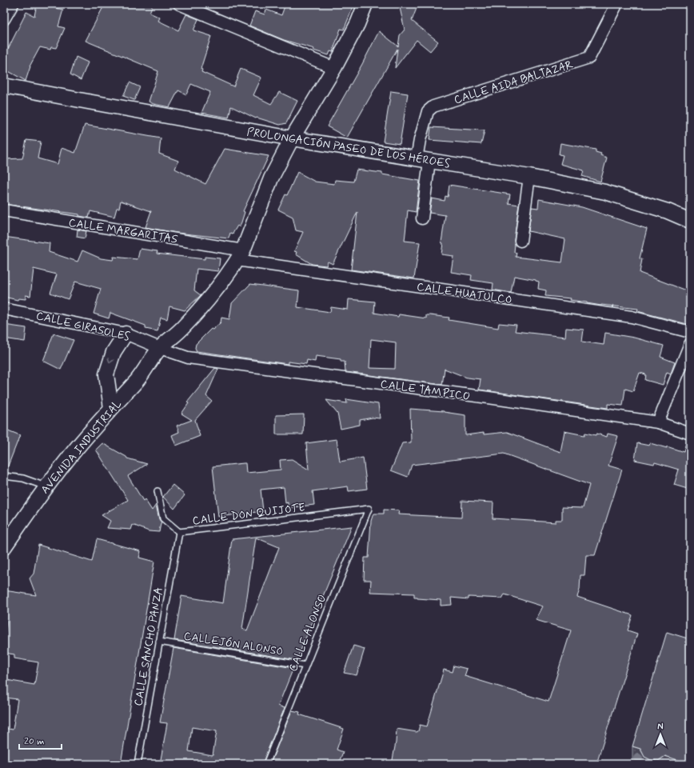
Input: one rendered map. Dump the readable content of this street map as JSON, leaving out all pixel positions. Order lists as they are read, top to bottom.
{
  "streets": {
    "street": [
      "CALLE AIDA BALTAZAR",
      "PROLONGACIÓN PASEO DE LOS HÉROES",
      "CALLE MARGARITAS",
      "CALLE HUATULCO",
      "CALLE GIRASOLES",
      "CALLE TAMPICO",
      "AVENIDA INDUSTRIAL"
    ],
    "lane": [
      "CALLE DON QUIJOTE",
      "CALLE ALONSO",
      "CALLEJÓN ALONSO",
      "CALLE SANCHO PANZA"
    ]
  },
  "crossings": [
    ["CALLE AIDA BALTAZAR", "PROLONGACIÓN PASEO DE LOS HÉROES"],
    ["PROLONGACIÓN PASEO DE LOS HÉROES", "AVENIDA INDUSTRIAL"],
    ["CALLE MARGARITAS", "CALLE HUATULCO"],
    ["CALLE MARGARITAS", "AVENIDA INDUSTRIAL"],
    ["CALLE HUATULCO", "AVENIDA INDUSTRIAL"],
    ["CALLE GIRASOLES", "CALLE TAMPICO"],
    ["CALLE GIRASOLES", "AVENIDA INDUSTRIAL"],
    ["CALLE TAMPICO", "AVENIDA INDUSTRIAL"],
    ["CALLE DON QUIJOTE", "CALLE ALONSO"],
    ["CALLE DON QUIJOTE", "CALLE SANCHO PANZA"],
    ["CALLE ALONSO", "CALLEJÓN ALONSO"],
    ["CALLEJÓN ALONSO", "CALLE SANCHO PANZA"]
  ],
  "scale_bar": "20 m",
  "north": "top"
}
